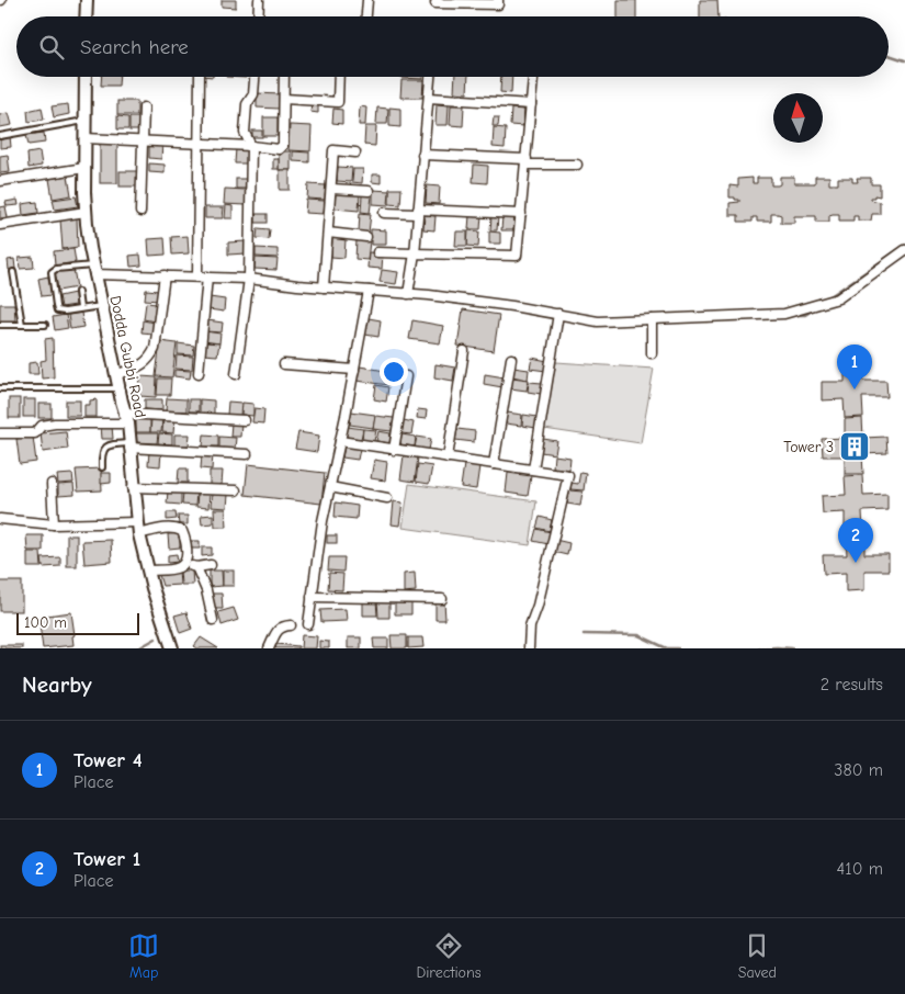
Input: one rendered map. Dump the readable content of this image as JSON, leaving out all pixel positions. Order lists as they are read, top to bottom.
{
  "streets": {
    "main road": ["Dodda Gubbi Road"]
  },
  "places": {
    "building": ["Tower 3"]
  },
  "scale_bar": "100 m",
  "north": "top",
  "page": {
    "search": "Search here",
    "pins": ["1", "2"],
    "scale": "100 m",
    "heading": ["Nearby", "2 results"],
    "list": [
      {
        "mark": "1",
        "name": "Tower 4",
        "note": "Place",
        "value": "380 m"
      },
      {
        "mark": "2",
        "name": "Tower 1",
        "note": "Place",
        "value": "410 m"
      }
    ],
    "nav": ["Map", "Directions", "Saved"]
  }
}
